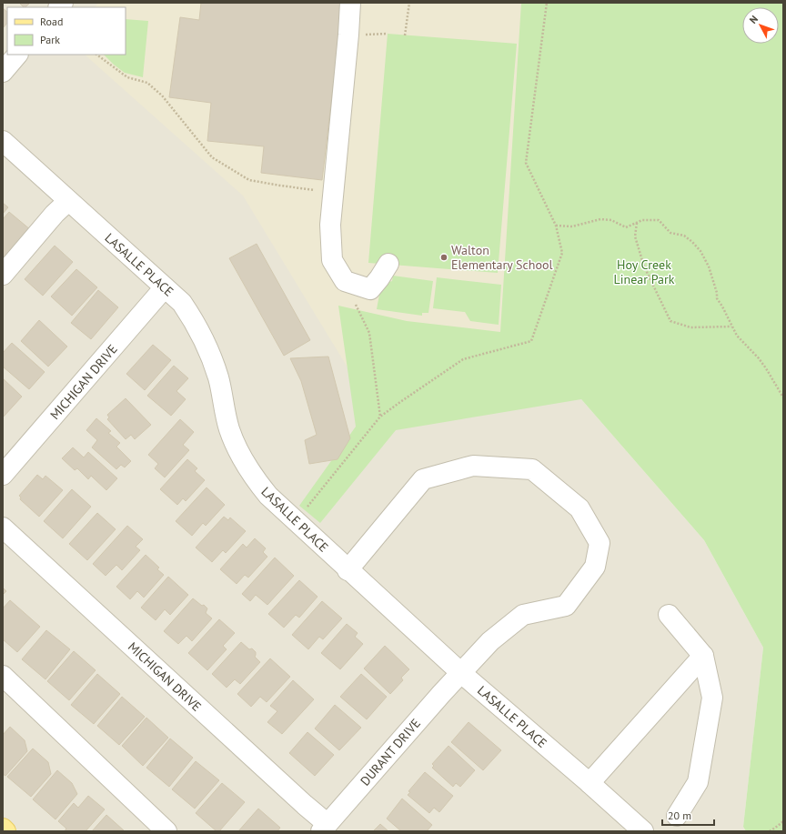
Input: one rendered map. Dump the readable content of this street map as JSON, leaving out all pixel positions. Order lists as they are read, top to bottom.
{
  "streets": {
    "street": ["LASALLE PLACE", "MICHIGAN DRIVE", "DURANT DRIVE"]
  },
  "crossings": [
    ["LASALLE PLACE", "MICHIGAN DRIVE"],
    ["LASALLE PLACE", "DURANT DRIVE"],
    ["MICHIGAN DRIVE", "DURANT DRIVE"]
  ],
  "parks": ["Hoy Creek Linear Park"],
  "places": ["Walton Elementary School"],
  "legend": ["Road", "Park"],
  "scale_bar": "20 m",
  "north": "top left"
}
